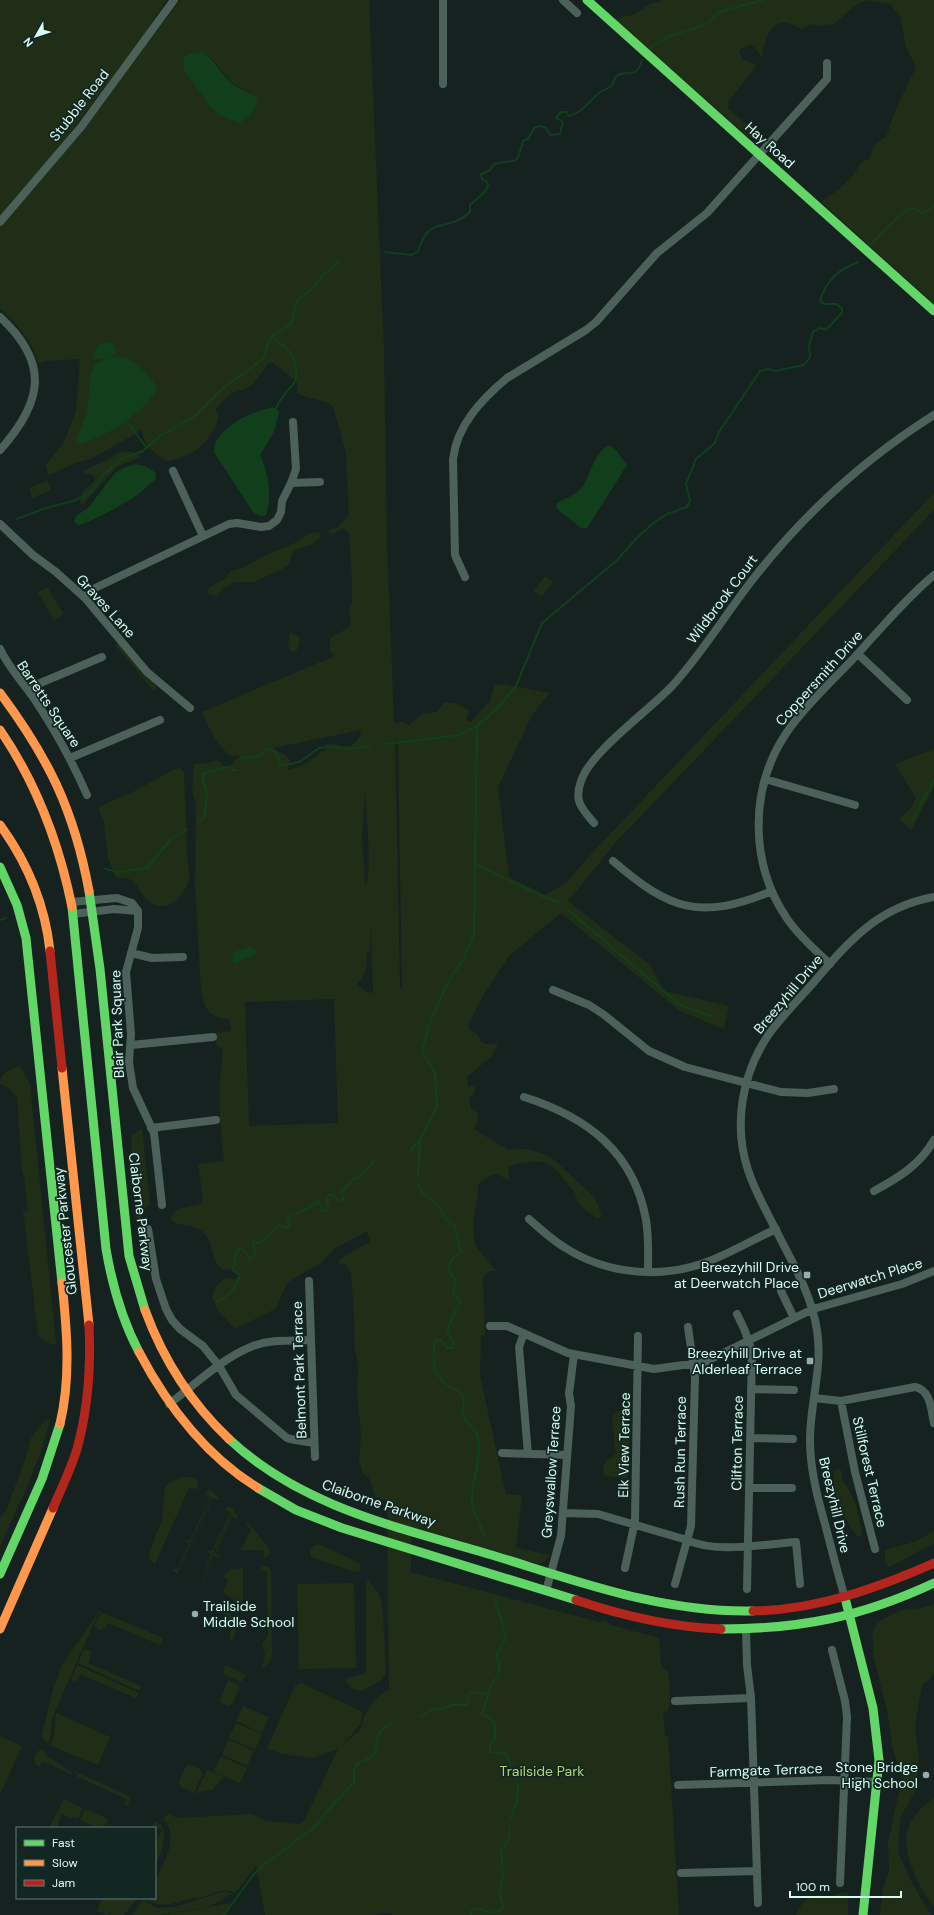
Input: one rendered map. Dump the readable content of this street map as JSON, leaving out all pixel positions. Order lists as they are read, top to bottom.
{
  "streets": {
    "main road": ["Hay Road", "Claiborne Parkway", "Gloucester Parkway"],
    "street": [
      "Stubble Road",
      "Wildbrook Court",
      "Graves Lane",
      "Coppersmith Drive",
      "Barretts Square",
      "Breezyhill Drive",
      "Blair Park Square",
      "Deerwatch Place",
      "Belmont Park Terrace",
      "Clifton Terrace",
      "Elk View Terrace",
      "Rush Run Terrace",
      "Greyswallow Terrace",
      "Stillforest Terrace",
      "Farmgate Terrace"
    ]
  },
  "crossings": [
    ["Coppersmith Drive", "Breezyhill Drive"],
    ["Breezyhill Drive", "Claiborne Parkway"],
    ["Breezyhill Drive", "Deerwatch Place"],
    ["Claiborne Parkway", "Greyswallow Terrace"],
    ["Deerwatch Place", "Clifton Terrace"],
    ["Deerwatch Place", "Elk View Terrace"],
    ["Deerwatch Place", "Rush Run Terrace"],
    ["Deerwatch Place", "Greyswallow Terrace"]
  ],
  "parks": ["Trailside Park"],
  "places": {
    "transit": ["Breezyhill Drive at Deerwatch Place", "Breezyhill Drive at Alderleaf Terrace"],
    "other": ["Trailside Middle School", "Stone Bridge High School"]
  },
  "legend": ["Fast", "Slow", "Jam"],
  "scale_bar": "100 m",
  "north": "bottom left"
}
